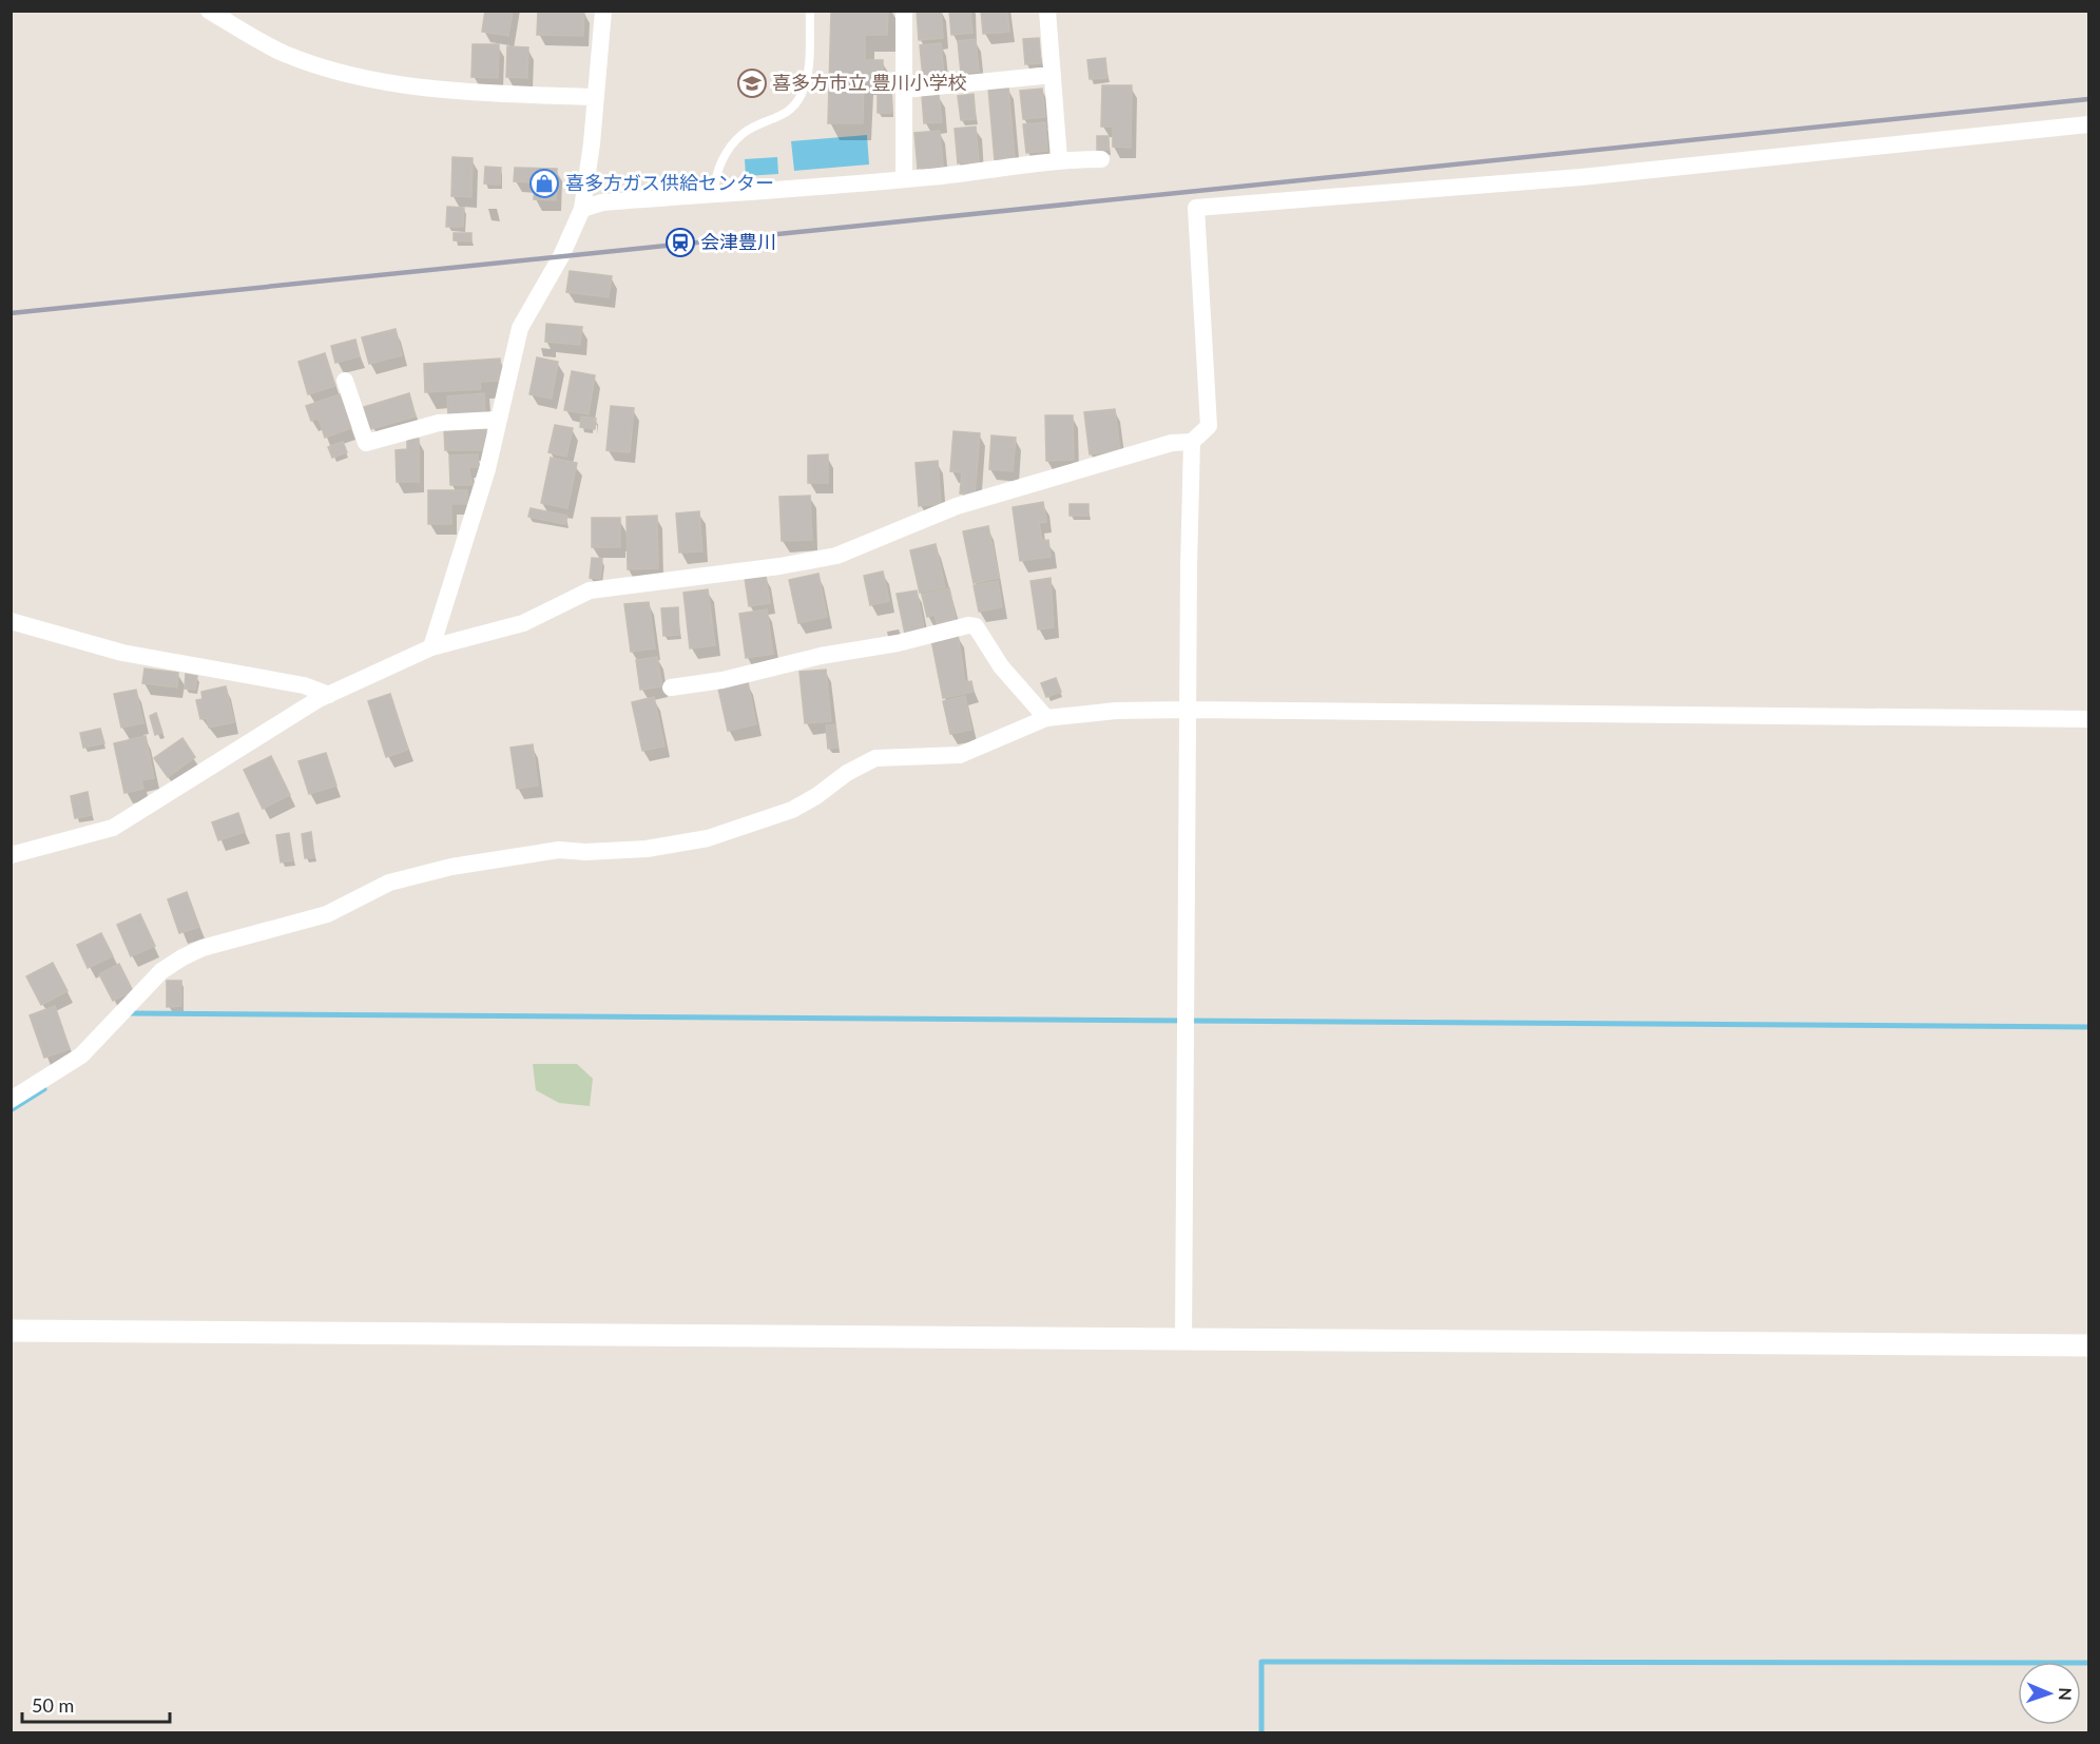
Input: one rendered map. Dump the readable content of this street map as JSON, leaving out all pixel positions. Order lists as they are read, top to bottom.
{
  "places": {
    "school or university": ["喜多方市立 豊川小学校"],
    "shop": ["喜多方ガス供給センター"],
    "station": ["会津豊川"]
  },
  "scale_bar": "50 m",
  "north": "right"
}
